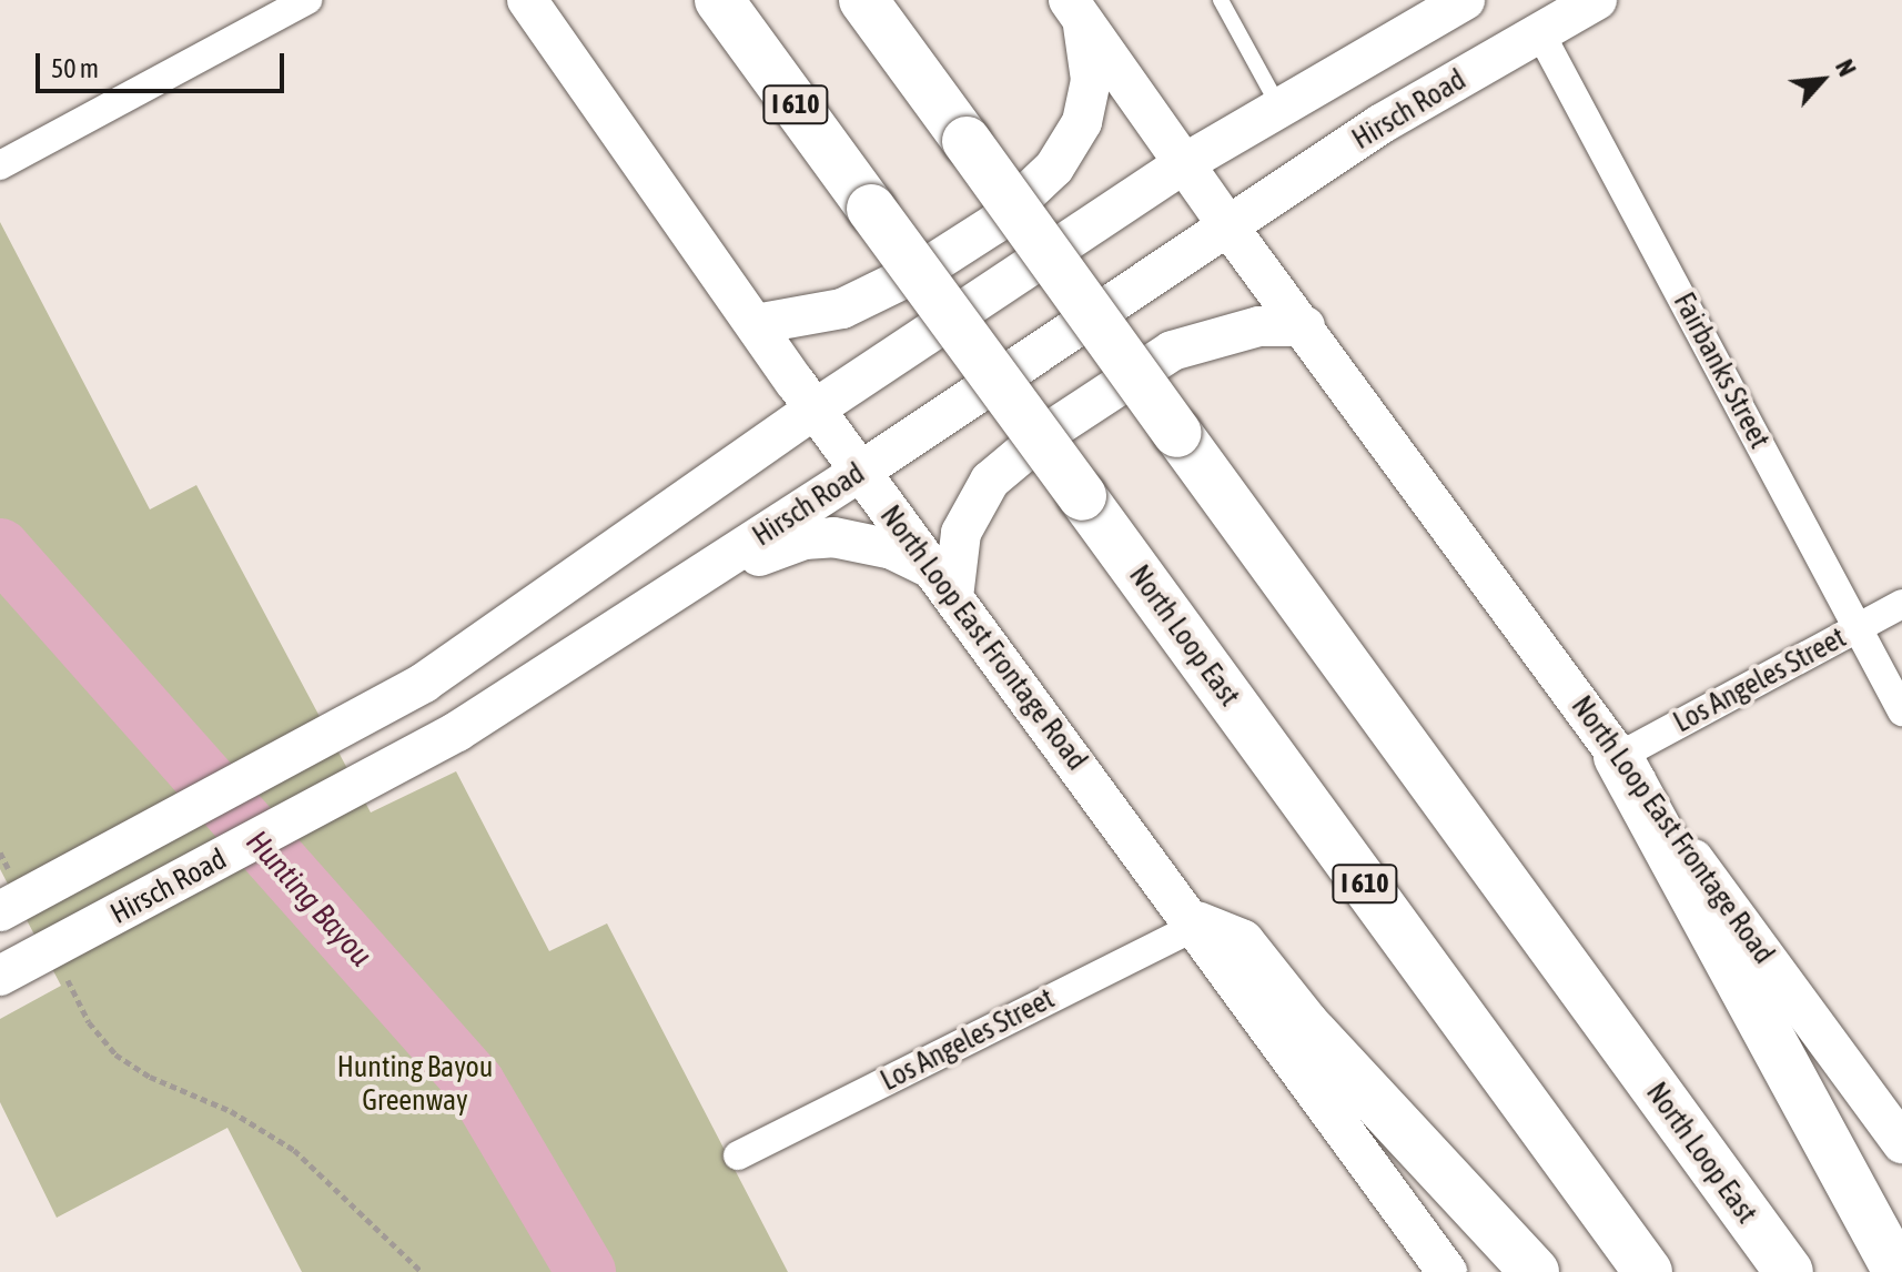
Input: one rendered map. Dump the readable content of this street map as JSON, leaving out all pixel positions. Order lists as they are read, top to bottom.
{
  "streets": {
    "highway": ["I 610", "North Loop East"],
    "main road": ["Hirsch Road", "North Loop East Frontage Road"],
    "street": ["Fairbanks Street", "Los Angeles Street"]
  },
  "crossings": [
    ["Hirsch Road", "Fairbanks Street"],
    ["Hirsch Road", "North Loop East Frontage Road"],
    ["Fairbanks Street", "Los Angeles Street"],
    ["North Loop East Frontage Road", "Los Angeles Street"]
  ],
  "water": ["Hunting Bayou"],
  "parks": ["Hunting Bayou Greenway"],
  "scale_bar": "50 m",
  "north": "top right"
}
